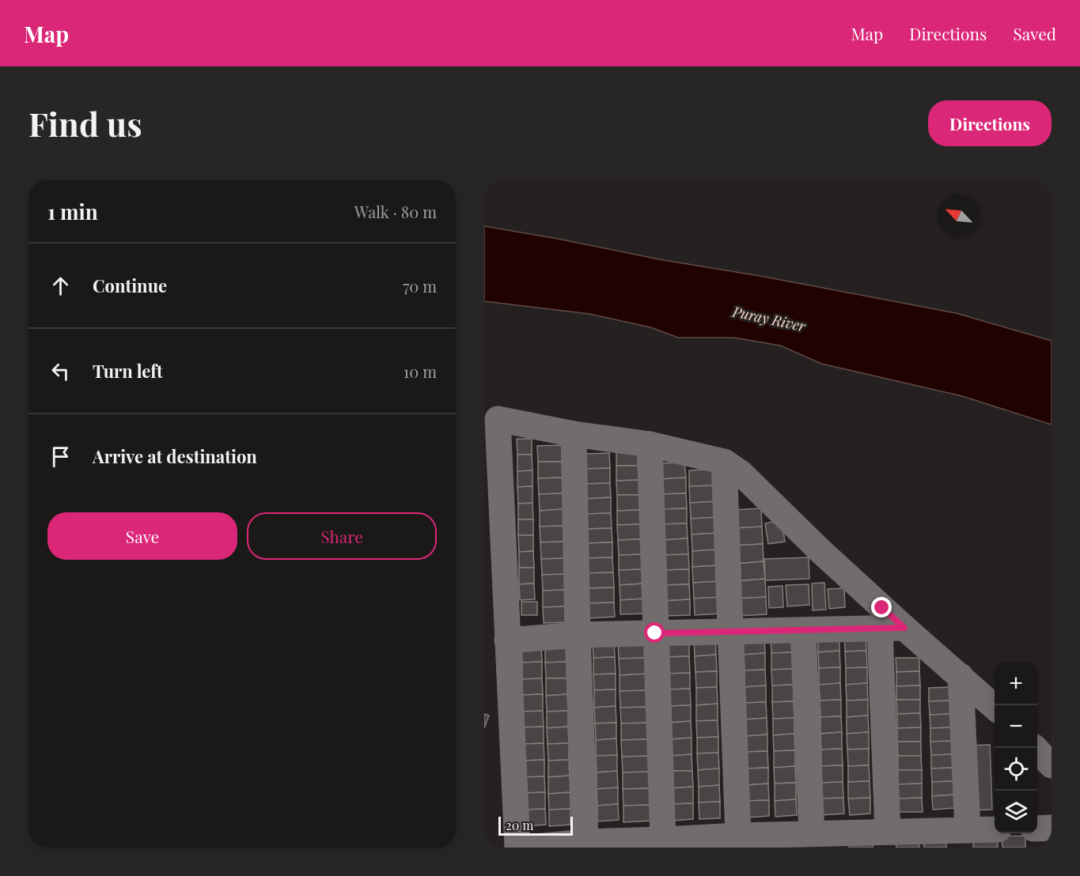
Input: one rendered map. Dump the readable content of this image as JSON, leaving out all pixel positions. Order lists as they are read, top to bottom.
{
  "water": ["Puray River"],
  "scale_bar": "20 m",
  "north": "top left",
  "page": {
    "header": "Map",
    "nav": ["Map", "Directions", "Saved"],
    "buttons": [
      "Directions",
      ["Save", "Share"]
    ],
    "title": "Find us",
    "heading": ["1 min", "Walk · 80 m"],
    "list": [
      ["Continue", "70 m"],
      ["Turn left", "10 m"],
      "Arrive at destination"
    ],
    "map_buttons": ["+", "−"],
    "scale": "20 m"
  }
}
